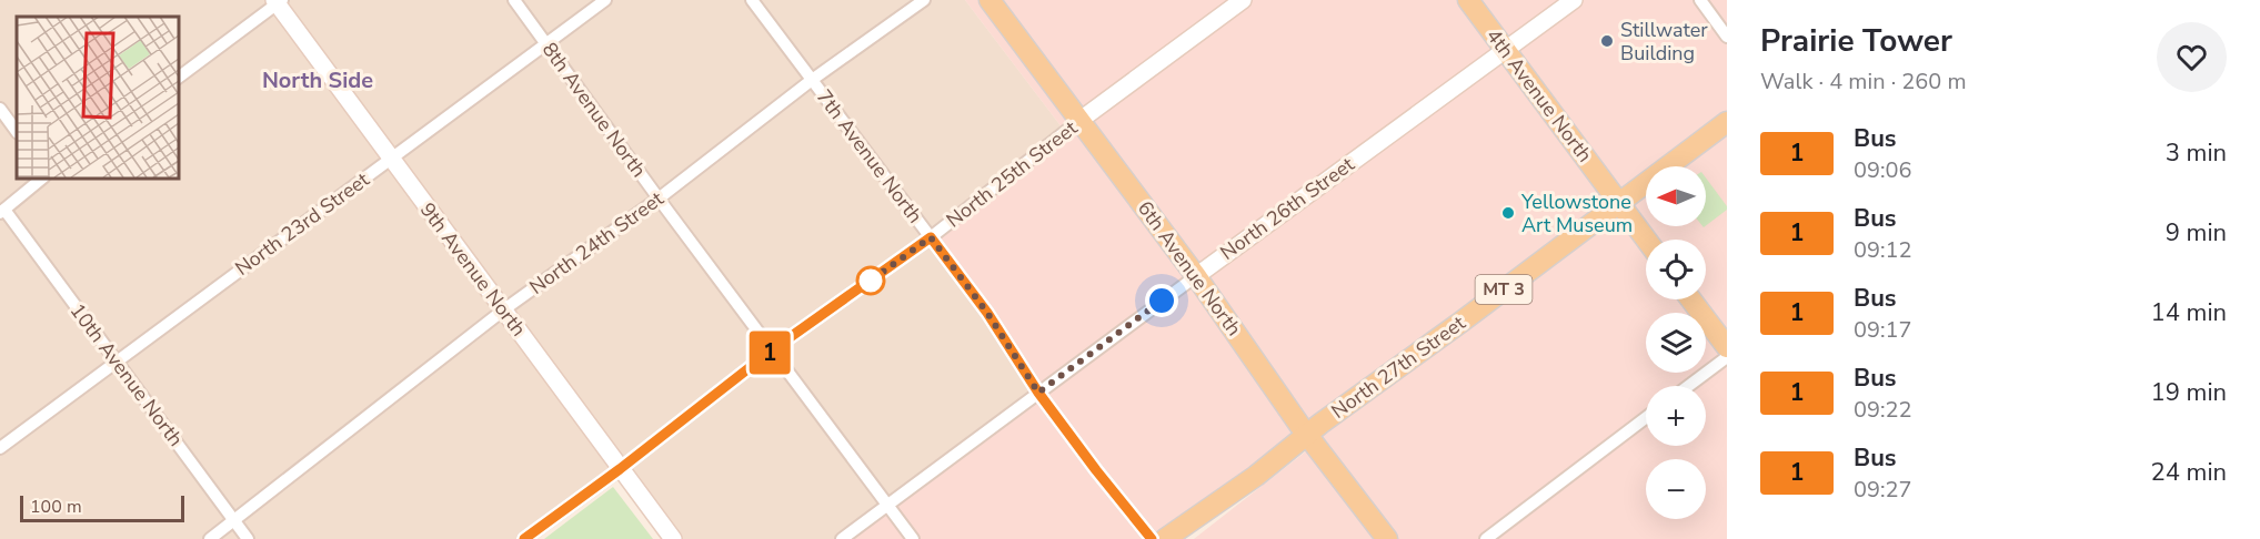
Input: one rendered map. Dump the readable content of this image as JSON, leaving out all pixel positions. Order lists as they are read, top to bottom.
{
  "streets": {
    "main road": [
      "4th Avenue North",
      "6th Avenue North",
      "MT 3",
      "North 27th Street"
    ],
    "street": [
      "8th Avenue North",
      "7th Avenue North",
      "North 25th Street",
      "North 26th Street",
      "North 23rd Street",
      "North 24th Street",
      "9th Avenue North",
      "10th Avenue North"
    ]
  },
  "crossings": [
    ["4th Avenue North", "North 26th Street"],
    ["4th Avenue North", "North 27th Street"],
    ["8th Avenue North", "North 25th Street"],
    ["8th Avenue North", "North 26th Street"],
    ["8th Avenue North", "North 23rd Street"],
    ["8th Avenue North", "North 24th Street"],
    ["7th Avenue North", "North 25th Street"],
    ["7th Avenue North", "North 26th Street"],
    ["7th Avenue North", "North 24th Street"],
    ["North 25th Street", "6th Avenue North"],
    ["North 25th Street", "9th Avenue North"],
    ["North 26th Street", "6th Avenue North"],
    ["North 23rd Street", "9th Avenue North"],
    ["North 23rd Street", "10th Avenue North"],
    ["North 24th Street", "9th Avenue North"],
    ["North 24th Street", "10th Avenue North"],
    ["6th Avenue North", "North 27th Street"]
  ],
  "districts": ["North Side"],
  "places": ["Stillwater Building", "Yellowstone Art Museum"],
  "lines": ["bus line 1"],
  "scale_bar": "100 m",
  "north": "left",
  "page": {
    "on_map": "1",
    "heading": ["Prairie Tower", "Walk · 4 min · 260 m"],
    "list": [
      {
        "mark": "1",
        "name": "Bus",
        "note": "09:06",
        "value": "3 min"
      },
      {
        "mark": "1",
        "name": "Bus",
        "note": "09:12",
        "value": "9 min"
      },
      {
        "mark": "1",
        "name": "Bus",
        "note": "09:17",
        "value": "14 min"
      },
      {
        "mark": "1",
        "name": "Bus",
        "note": "09:22",
        "value": "19 min"
      },
      {
        "mark": "1",
        "name": "Bus",
        "note": "09:27",
        "value": "24 min"
      }
    ],
    "map_buttons": ["+", "−"],
    "scale": "100 m"
  }
}
